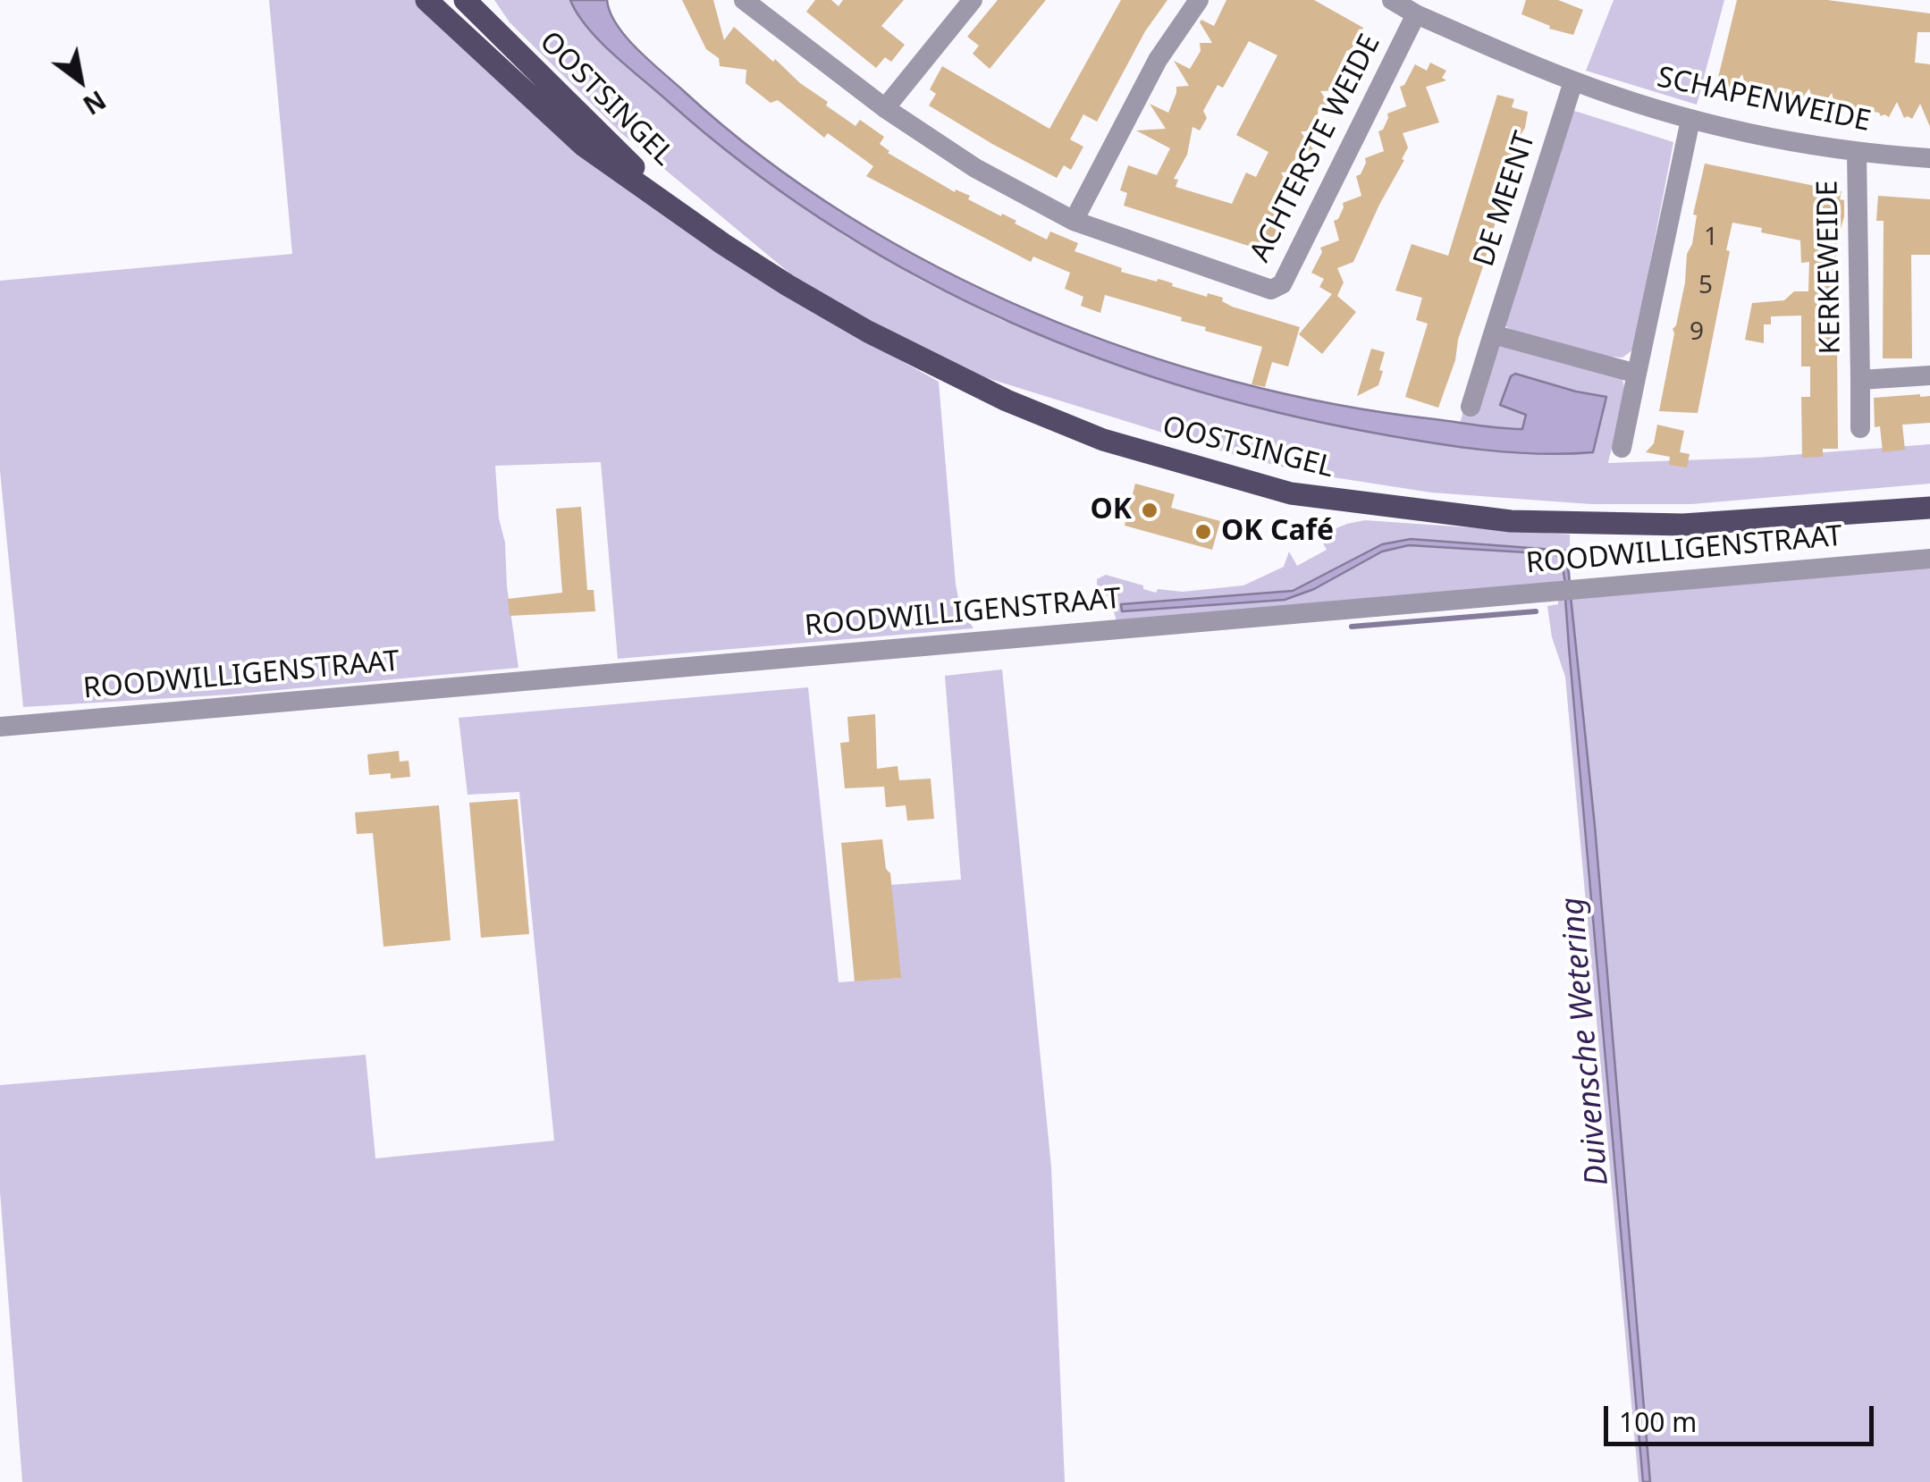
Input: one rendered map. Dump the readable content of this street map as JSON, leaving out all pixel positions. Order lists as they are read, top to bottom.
{
  "streets": {
    "main road": ["OOSTSINGEL"],
    "street": [
      "SCHAPENWEIDE",
      "ACHTERSTE WEIDE",
      "DE MEENT",
      "KERKEWEIDE",
      "ROODWILLIGENSTRAAT"
    ]
  },
  "crossings": [
    ["SCHAPENWEIDE", "ACHTERSTE WEIDE"],
    ["SCHAPENWEIDE", "DE MEENT"],
    ["SCHAPENWEIDE", "KERKEWEIDE"]
  ],
  "water": ["Duivensche Wetering"],
  "places": ["OK", "OK Café"],
  "house_numbers": ["1", "5", "9"],
  "scale_bar": "100 m",
  "north": "bottom right"
}
